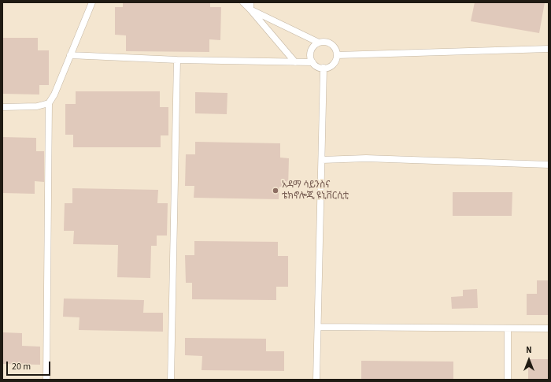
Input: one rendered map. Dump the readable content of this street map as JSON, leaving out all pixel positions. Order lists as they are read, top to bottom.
{
  "places": ["አዳማ ሳይንስና ቴክኖሎጂ ዩኒቨርሲቲ"],
  "scale_bar": "20 m",
  "north": "top"
}
